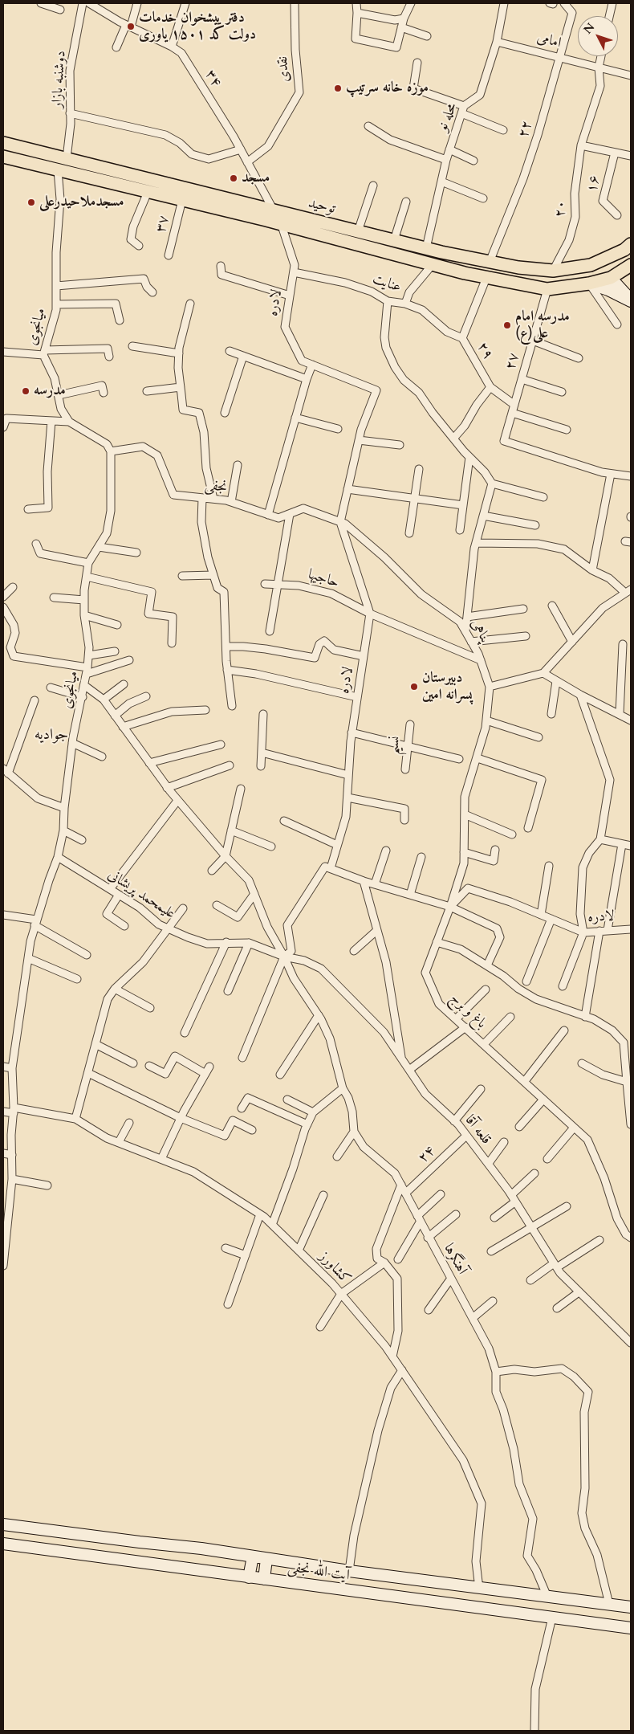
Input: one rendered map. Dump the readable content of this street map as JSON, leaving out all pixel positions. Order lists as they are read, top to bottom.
{
  "streets": {
    "main road": ["توحید", "آیت الله نجفی"],
    "street": [
      "امامی",
      "نقدی",
      "۳۴",
      "دوشنبه بازار",
      "محله نو",
      "۲۲",
      "۱۶",
      "۲۰",
      "۳۷",
      "عنایت",
      "لادره",
      "میانجوی",
      "۲۹",
      "۲۷",
      "نجفی",
      "حاجیها",
      "پناهی",
      "نسیم",
      "علیمحمد پریشانی",
      "باغ و برج",
      "قلعه آقا",
      "۲۴",
      "آهنگرها",
      "کشاورز"
    ]
  },
  "crossings": [
    ["امامی", "محله نو"],
    ["امامی", "۲۲"],
    ["امامی", "۲۰"],
    ["نقدی", "۳۴"],
    ["۳۴", "توحید"],
    ["دوشنبه بازار", "توحید"],
    ["محله نو", "توحید"],
    ["۲۲", "توحید"],
    ["توحید", "۲۰"],
    ["توحید", "۳۷"],
    ["توحید", "لادره"],
    ["توحید", "میانجوی"],
    ["توحید", "۲۹"],
    ["توحید", "۲۷"],
    ["عنایت", "لادره"],
    ["عنایت", "۲۹"],
    ["لادره", "نجفی"],
    ["لادره", "حاجیها"],
    ["لادره", "پناهی"],
    ["لادره", "باغ و برج"],
    ["میانجوی", "نجفی"],
    ["میانجوی", "علیمحمد پریشانی"],
    ["میانجوی", "آهنگرها"],
    ["میانجوی", "کشاورز"],
    ["۲۹", "۲۷"],
    ["نجفی", "پناهی"],
    ["پناهی", "باغ و برج"],
    ["علیمحمد پریشانی", "قلعه آقا"],
    ["علیمحمد پریشانی", "آهنگرها"],
    ["قلعه آقا", "۲۴"],
    ["قلعه آقا", "آهنگرها"],
    ["۲۴", "آهنگرها"],
    ["آهنگرها", "آیت الله نجفی"],
    ["کشاورز", "آیت الله نجفی"]
  ],
  "districts": ["جوادیه"],
  "places": [
    "دفتر پیشخوان خدمات دولت کد ۱۵۰۱ یاوری",
    "موزه خانه سرتیپ",
    "مسجد",
    "مسجدملاحیدرعلی",
    "مدرسه امام علی(ع)",
    "مدرسه",
    "دبیرستان پسرانه امین"
  ],
  "north": "top left"
}
